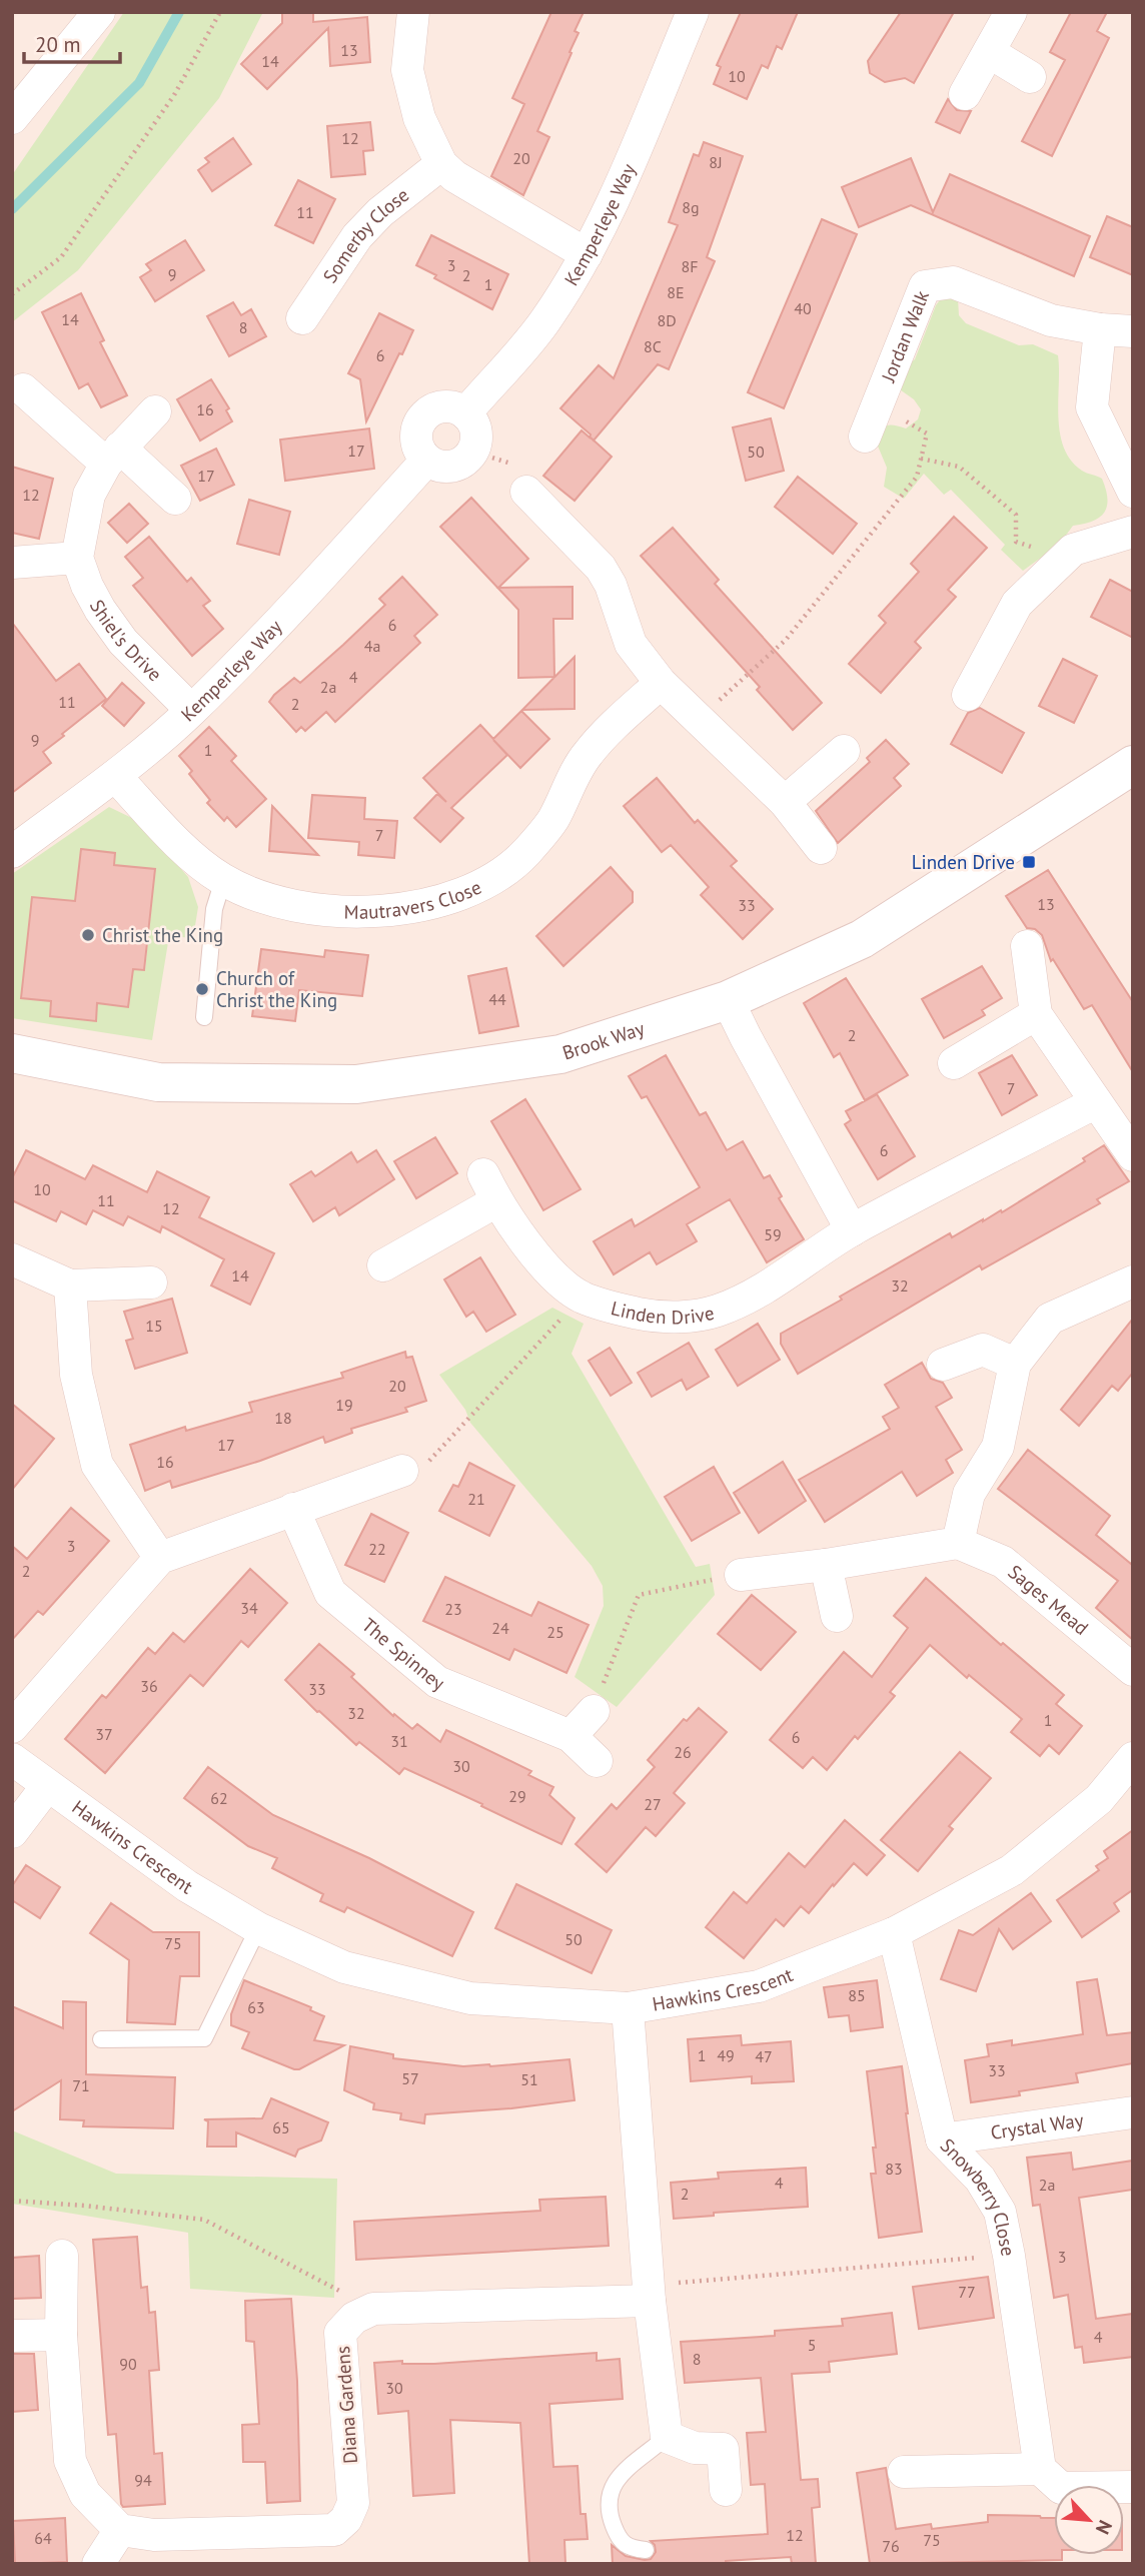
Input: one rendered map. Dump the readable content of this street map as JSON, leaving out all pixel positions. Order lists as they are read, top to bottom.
{
  "streets": {
    "street": [
      "Kemperleye Way",
      "Somerby Close",
      "Jordan Walk",
      "Shiel's Drive",
      "Mautravers Close",
      "Brook Way",
      "Linden Drive",
      "Sages Mead",
      "The Spinney",
      "Hawkins Crescent",
      "Crystal Way",
      "Snowberry Close",
      "Diana Gardens"
    ]
  },
  "crossings": [
    ["Kemperleye Way", "Shiel's Drive"],
    ["Kemperleye Way", "Mautravers Close"],
    ["Hawkins Crescent", "Snowberry Close"],
    ["Crystal Way", "Snowberry Close"]
  ],
  "places": {
    "transit": ["Linden Drive"],
    "other": ["Christ the King", "Church of Christ the King"]
  },
  "house_numbers": [
    "13",
    "14",
    "10",
    "12",
    "20",
    "8J",
    "8g",
    "11",
    "3",
    "8F",
    "9",
    "2",
    "1",
    "8E",
    "40",
    "14",
    "8D",
    "8",
    "8C",
    "6",
    "16",
    "17",
    "50",
    "17",
    "12",
    "6",
    "4a",
    "4",
    "2a",
    "11",
    "2",
    "9",
    "1",
    "7",
    "13",
    "33",
    "44",
    "2",
    "7",
    "6",
    "10",
    "11",
    "12",
    "59",
    "14",
    "32",
    "15",
    "20",
    "19",
    "18",
    "17",
    "16",
    "21",
    "3",
    "22",
    "2",
    "34",
    "23",
    "24",
    "25",
    "36",
    "33",
    "32",
    "1",
    "37",
    "6",
    "31",
    "26",
    "30",
    "29",
    "62",
    "27",
    "50",
    "75",
    "85",
    "63",
    "1",
    "49",
    "47",
    "33",
    "57",
    "51",
    "71",
    "65",
    "83",
    "4",
    "2a",
    "2",
    "3",
    "77",
    "4",
    "5",
    "8",
    "90",
    "30",
    "94",
    "12",
    "64",
    "75",
    "76"
  ],
  "scale_bar": "20 m",
  "north": "bottom right"
}
